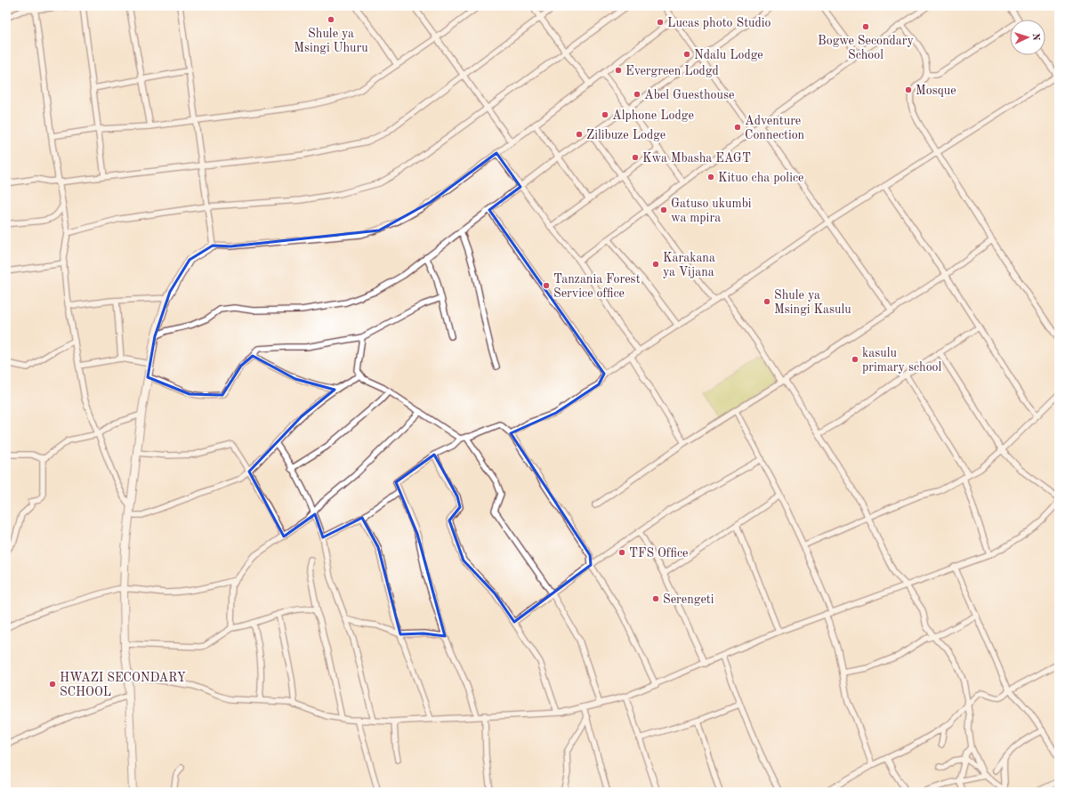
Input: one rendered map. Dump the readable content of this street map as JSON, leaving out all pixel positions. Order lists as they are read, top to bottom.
{
  "places": [
    "Shule ya Msingi Uhuru",
    "Lucas photo Studio",
    "Bogwe Secondary School",
    "Ndalu Lodge",
    "Evergreen Lodgd",
    "Mosque",
    "Abel Guesthouse",
    "Alphone Lodge",
    "Adventure Connection",
    "Zilibuze Lodge",
    "Kwa Mbasha EAGT",
    "Kituo cha police",
    "Gatuso ukumbi wa mpira",
    "Karakana ya Vijana",
    "Tanzania Forest Service office",
    "Shule ya Msingi Kasulu",
    "kasulu primary school",
    "TFS Office",
    "Serengeti",
    "HWAZI SECONDARY SCHOOL"
  ],
  "north": "right"
}
